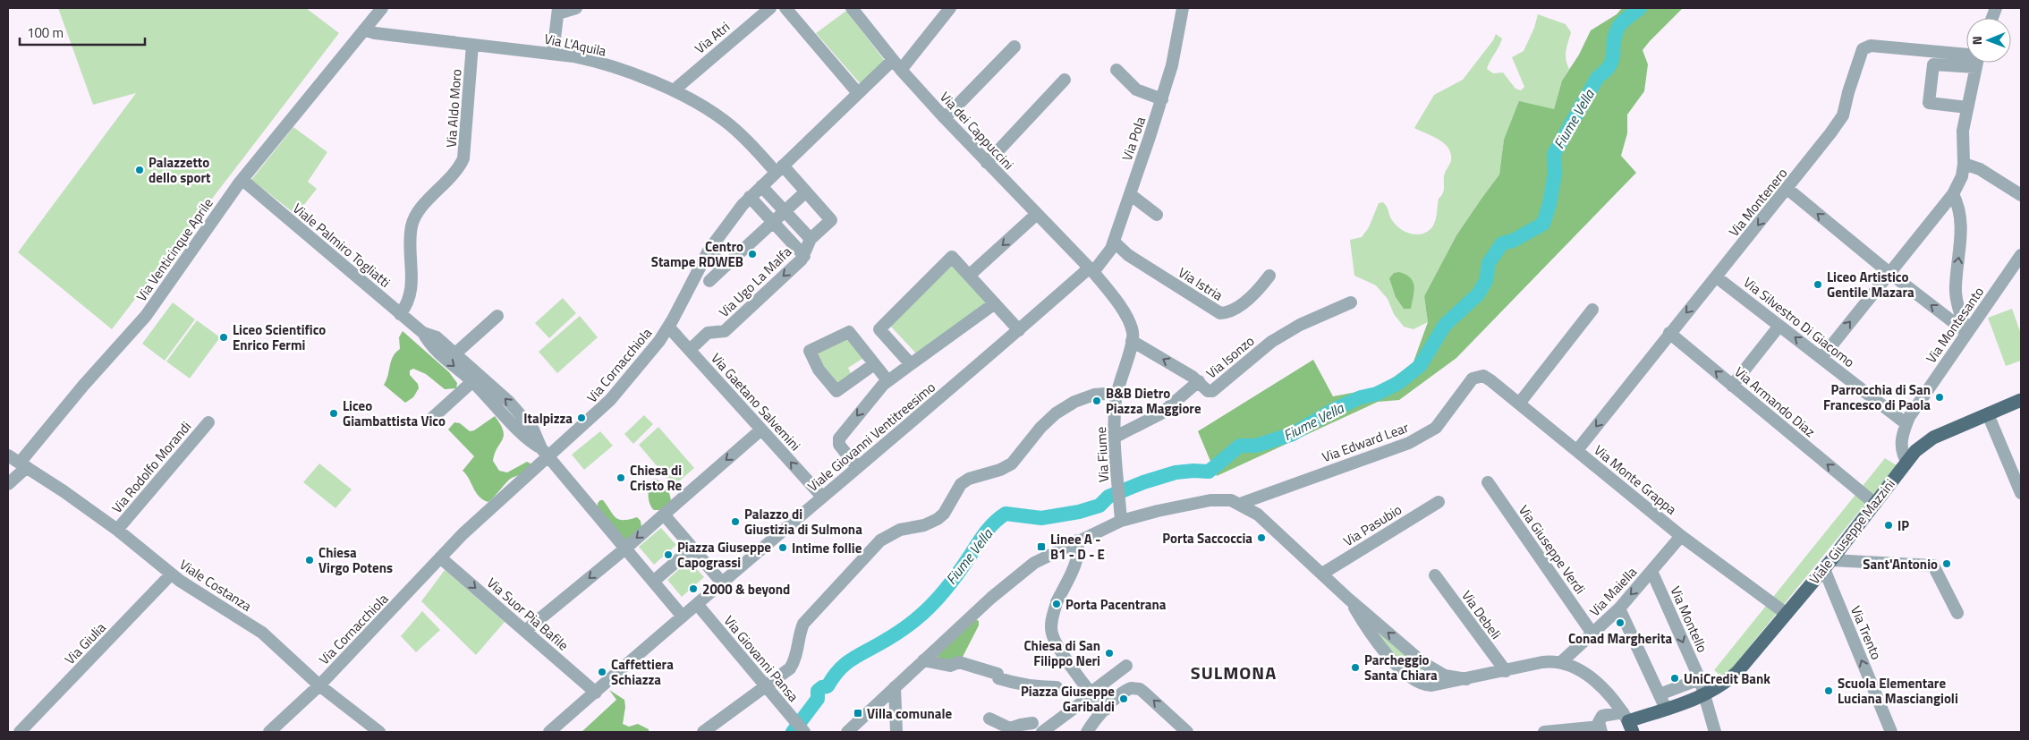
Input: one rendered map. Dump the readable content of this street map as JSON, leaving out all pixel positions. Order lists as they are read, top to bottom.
{
  "streets": {
    "main road": ["Viale Giuseppe Mazzini"],
    "street": [
      "Via Atri",
      "Via L'Aquila",
      "Via Aldo Moro",
      "Via dei Cappuccini",
      "Via Pola",
      "Via Montenero",
      "Viale Palmiro Togliatti",
      "Via Venticinque Aprile",
      "Via Ugo La Malfa",
      "Via Istria",
      "Via Silvestro Di Giacomo",
      "Via Montesanto",
      "Via Isonzo",
      "Via Cornacchiola",
      "Via Gaetano Salvemini",
      "Via Armando Diaz",
      "Viale Giovanni Ventitreesimo",
      "Via Edward Lear",
      "Via Fiume",
      "Via Rodolfo Morandi",
      "Via Monte Grappa",
      "Via Pasubio",
      "Via Giuseppe Verdi",
      "Viale Costanza",
      "Via Maiella",
      "Via Suor Pia Bafile",
      "Via Debeli",
      "Via Montello",
      "Via Trento",
      "Via Giulia",
      "Via Giovanni Pansa"
    ]
  },
  "crossings": [
    ["Via Atri", "Via L'Aquila"],
    ["Via L'Aquila", "Via Aldo Moro"],
    ["Via L'Aquila", "Via Venticinque Aprile"],
    ["Via L'Aquila", "Via Ugo La Malfa"],
    ["Via L'Aquila", "Via Cornacchiola"],
    ["Via Aldo Moro", "Viale Palmiro Togliatti"],
    ["Via dei Cappuccini", "Via Pola"],
    ["Via dei Cappuccini", "Via Cornacchiola"],
    ["Via dei Cappuccini", "Viale Giovanni Ventitreesimo"],
    ["Via dei Cappuccini", "Via Fiume"],
    ["Via Pola", "Via Istria"],
    ["Via Pola", "Viale Giovanni Ventitreesimo"],
    ["Via Pola", "Via Fiume"],
    ["Via Montenero", "Via Silvestro Di Giacomo"],
    ["Via Montenero", "Via Armando Diaz"],
    ["Via Montenero", "Via Monte Grappa"],
    ["Viale Palmiro Togliatti", "Via Venticinque Aprile"],
    ["Viale Palmiro Togliatti", "Via Cornacchiola"],
    ["Via Venticinque Aprile", "Viale Costanza"],
    ["Via Ugo La Malfa", "Via Gaetano Salvemini"],
    ["Via Silvestro Di Giacomo", "Via Montesanto"],
    ["Via Montesanto", "Viale Giuseppe Mazzini"],
    ["Via Isonzo", "Via Fiume"],
    ["Via Cornacchiola", "Via Gaetano Salvemini"],
    ["Via Cornacchiola", "Viale Costanza"],
    ["Via Cornacchiola", "Via Suor Pia Bafile"],
    ["Via Gaetano Salvemini", "Viale Giovanni Ventitreesimo"],
    ["Via Armando Diaz", "Viale Giuseppe Mazzini"],
    ["Viale Giovanni Ventitreesimo", "Via Fiume"],
    ["Viale Giovanni Ventitreesimo", "Via Suor Pia Bafile"],
    ["Viale Giovanni Ventitreesimo", "Via Giovanni Pansa"],
    ["Via Edward Lear", "Via Monte Grappa"],
    ["Via Rodolfo Morandi", "Viale Costanza"],
    ["Via Monte Grappa", "Viale Giuseppe Mazzini"],
    ["Via Monte Grappa", "Via Maiella"],
    ["Viale Giuseppe Mazzini", "Via Montello"],
    ["Viale Giuseppe Mazzini", "Via Trento"],
    ["Via Giuseppe Verdi", "Via Maiella"],
    ["Viale Costanza", "Via Giulia"],
    ["Via Maiella", "Via Montello"]
  ],
  "one_way": [
    "Via Gaetano Salvemini",
    "Via Armando Diaz",
    "Via Suor Pia Bafile",
    "Via Trento"
  ],
  "districts": ["SULMONA"],
  "water": ["Fiume Vella"],
  "places": {
    "other": [
      "Palazzetto dello sport",
      "Centro Stampe RDWEB",
      "Liceo Artistico Gentile Mazara",
      "Liceo Scientifico Enrico Fermi",
      "Parrocchia di San Francesco di Paola",
      "B&B Dietro Piazza Maggiore",
      "Liceo Giambattista Vico",
      "Italpizza",
      "Chiesa di Cristo Re",
      "Palazzo di Giustizia di Sulmona",
      "IP",
      "Porta Saccoccia",
      "Intime follie",
      "Piazza Giuseppe Capograssi",
      "Chiesa Virgo Potens",
      "Sant'Antonio",
      "2000 & beyond",
      "Porta Pacentrana",
      "Conad Margherita",
      "Chiesa di San Filippo Neri",
      "Parcheggio Santa Chiara",
      "Caffettiera Schiazza",
      "UniCredit Bank",
      "Scuola Elementare Luciana Masciangioli",
      "Piazza Giuseppe Garibaldi"
    ],
    "transit": ["Linee A - B1 - D - E", "Villa comunale"]
  },
  "scale_bar": "100 m",
  "north": "left"
}
